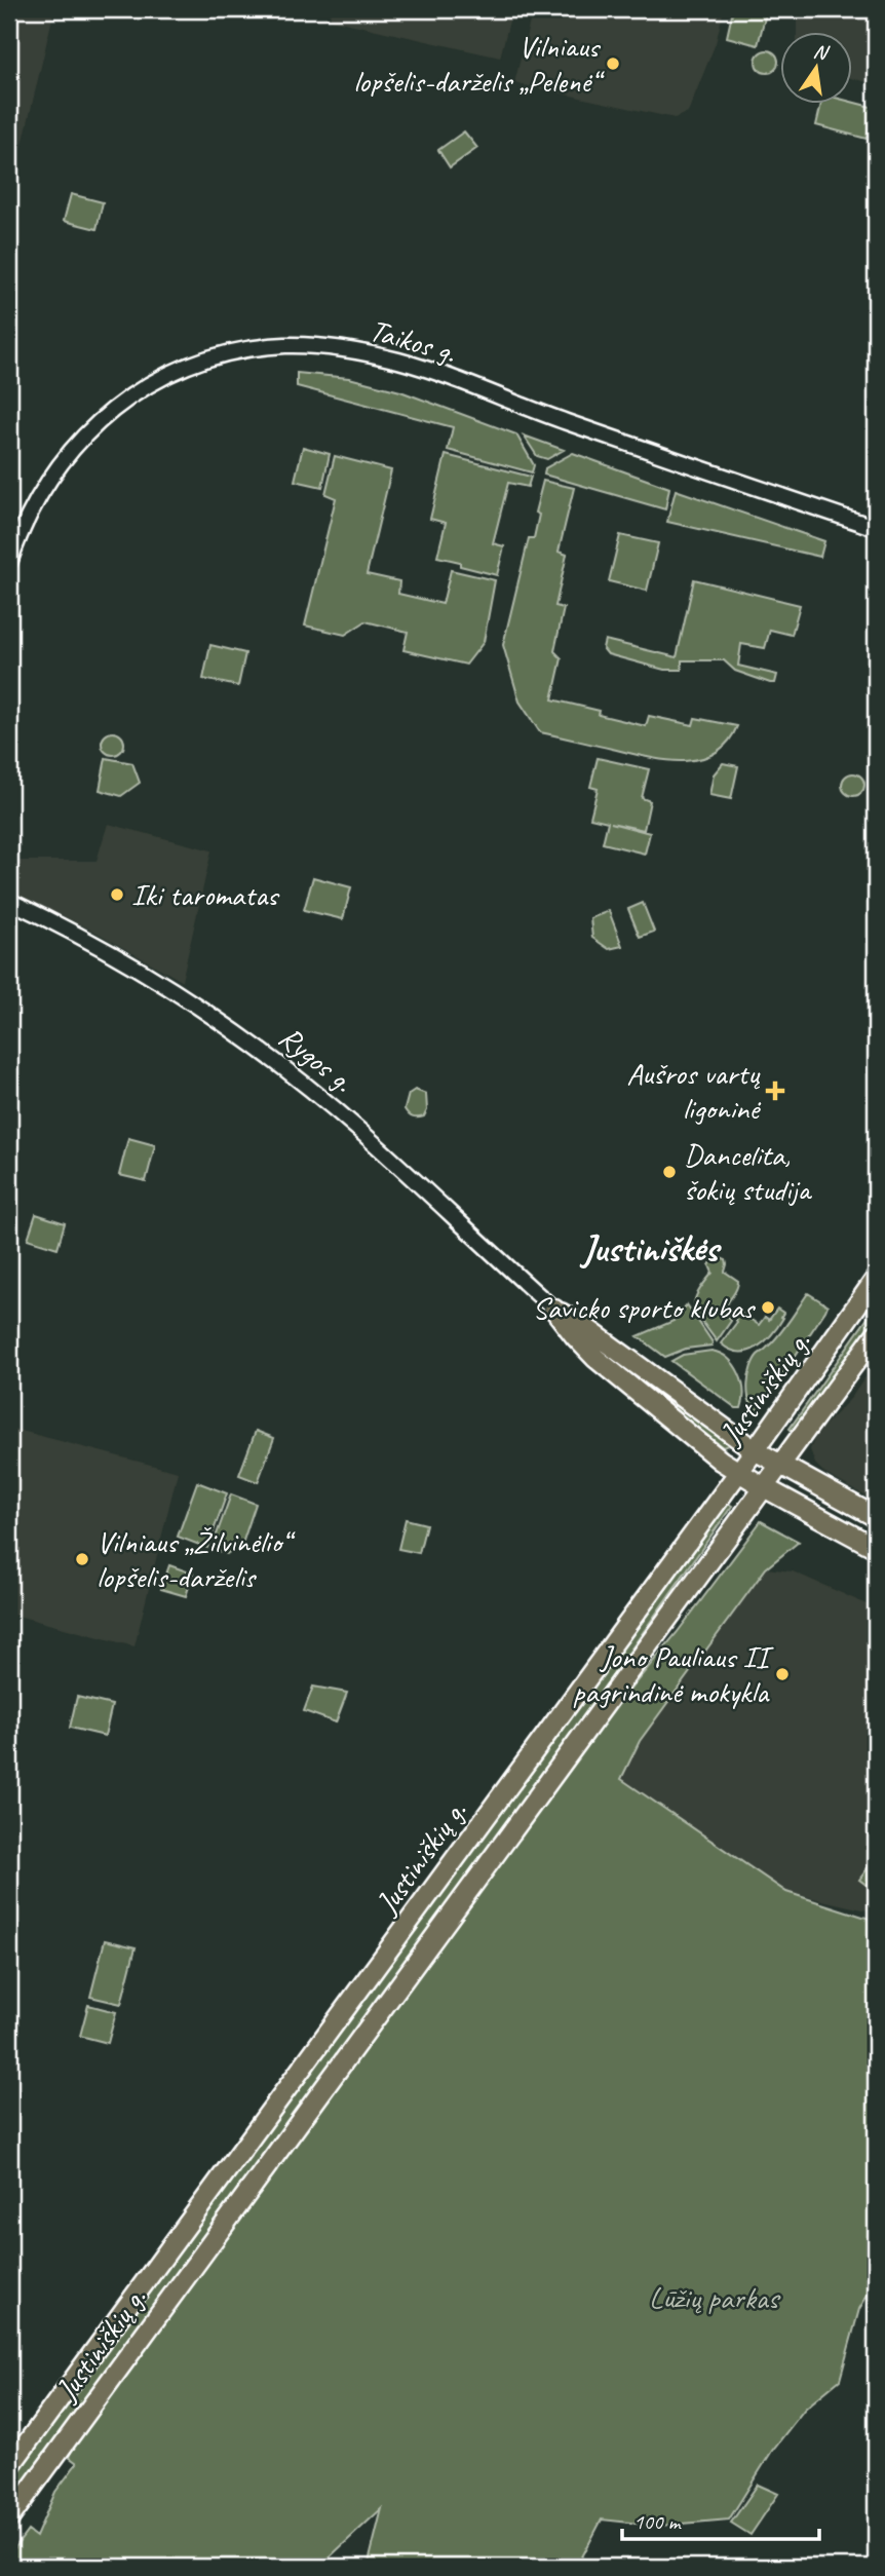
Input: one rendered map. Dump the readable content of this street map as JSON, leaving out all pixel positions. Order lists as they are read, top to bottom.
{
  "streets": {
    "main road": ["Rygos g.", "Justiniškių g."],
    "street": ["Taikos g."]
  },
  "crossings": [
    ["Rygos g.", "Justiniškių g."]
  ],
  "districts": ["Justiniškės"],
  "parks": ["Lūžių parkas"],
  "places": {
    "other": [
      "Vilniaus lopšelis-darželis „Pelenė“",
      "Iki taromatas",
      "Dancelita, šokių studija",
      "Savicko sporto klubas",
      "Vilniaus „Žilvinėlio“ lopšelis-darželis",
      "Jono Pauliaus II pagrindinė mokykla"
    ],
    "health": ["Aušros vartų ligoninė"]
  },
  "scale_bar": "100 m",
  "north": "top"
}
